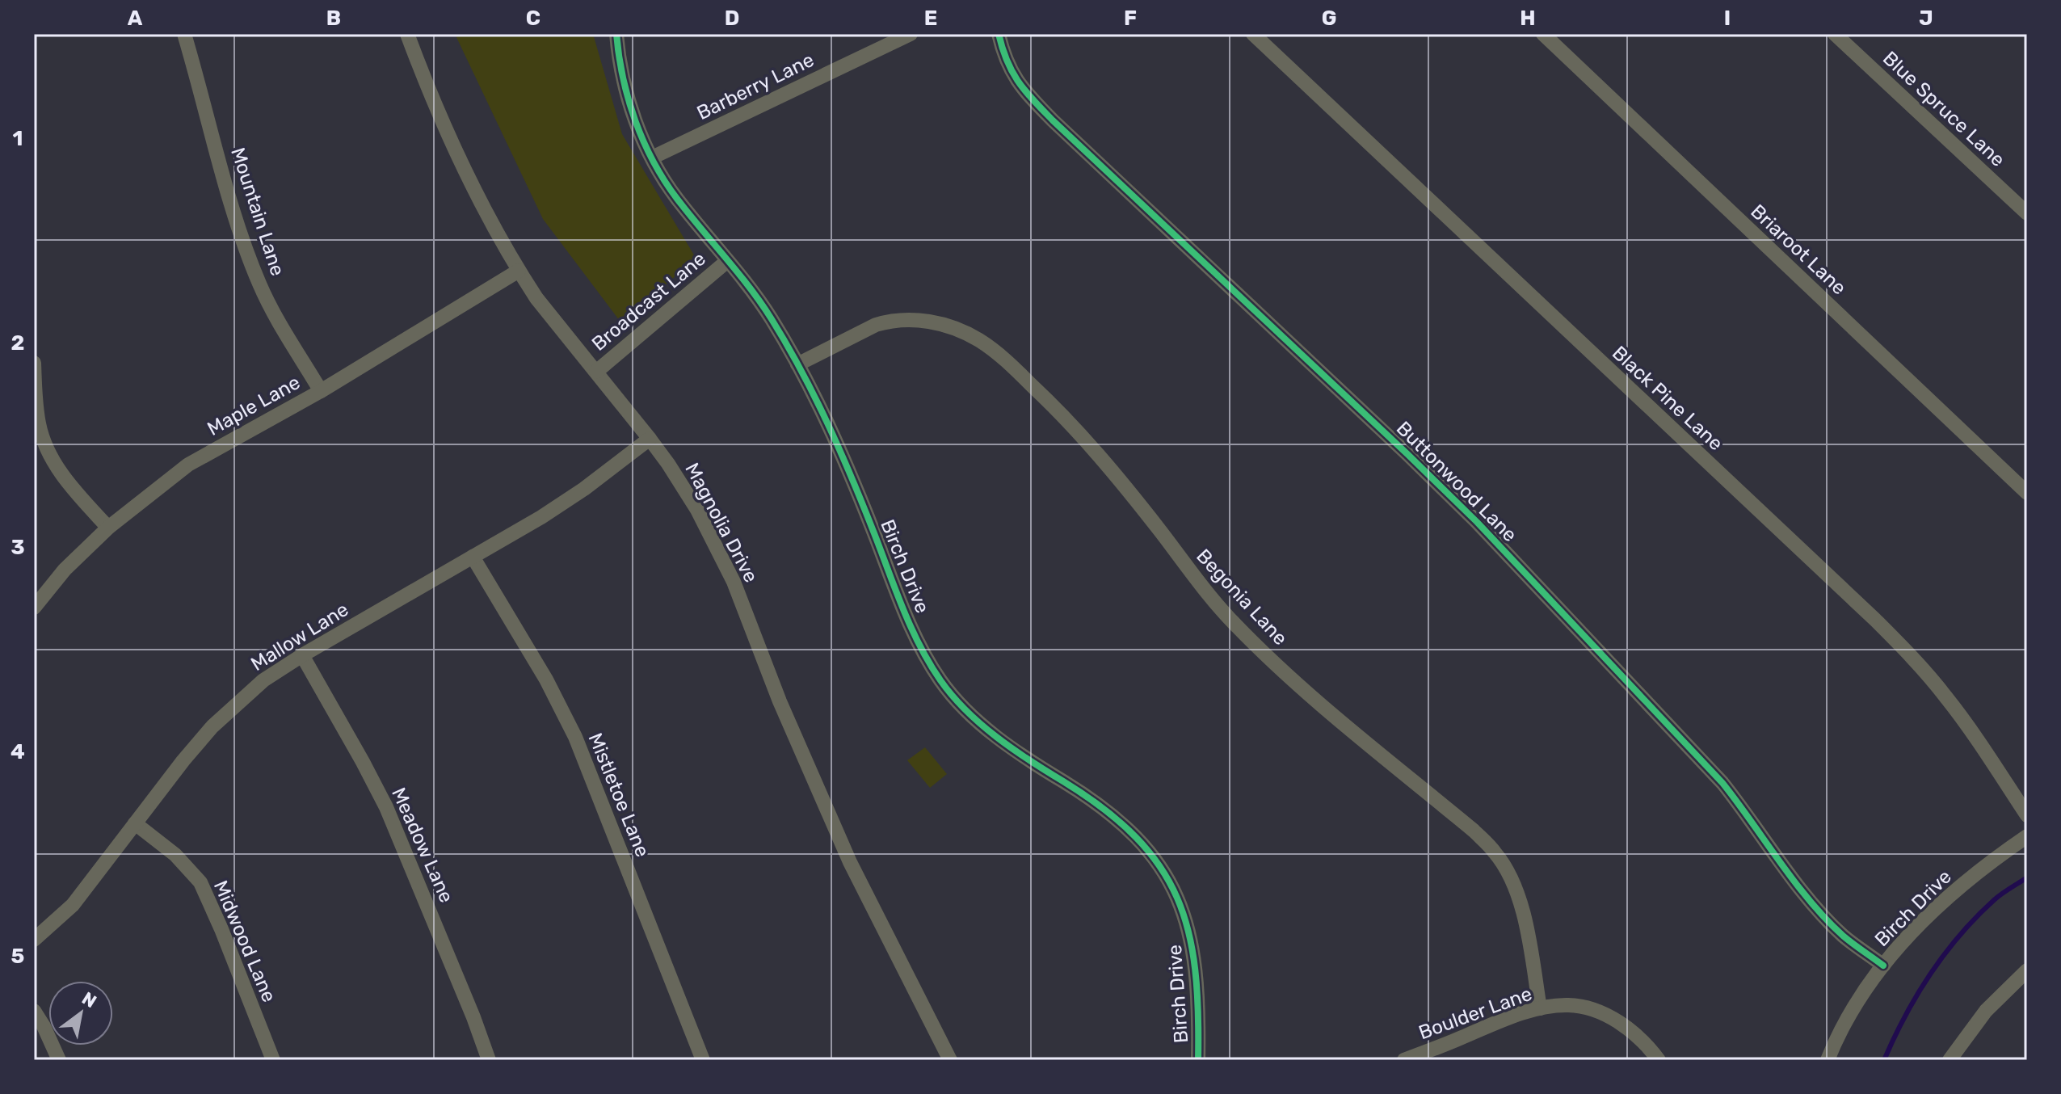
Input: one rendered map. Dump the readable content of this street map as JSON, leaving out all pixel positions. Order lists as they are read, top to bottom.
{
  "streets": {
    "street": [
      "Barberry Lane",
      "Blue Spruce Lane",
      "Mountain Lane",
      "Briaroot Lane",
      "Broadcast Lane",
      "Black Pine Lane",
      "Maple Lane",
      "Buttonwood Lane",
      "Magnolia Drive",
      "Birch Drive",
      "Begonia Lane",
      "Mallow Lane",
      "Mistletoe Lane",
      "Meadow Lane",
      "Midwood Lane",
      "Boulder Lane"
    ]
  },
  "crossings": [
    ["Barberry Lane", "Birch Drive"],
    ["Mountain Lane", "Maple Lane"],
    ["Broadcast Lane", "Magnolia Drive"],
    ["Broadcast Lane", "Birch Drive"],
    ["Maple Lane", "Magnolia Drive"],
    ["Buttonwood Lane", "Birch Drive"],
    ["Magnolia Drive", "Mallow Lane"],
    ["Birch Drive", "Begonia Lane"],
    ["Begonia Lane", "Boulder Lane"],
    ["Mallow Lane", "Mistletoe Lane"],
    ["Mallow Lane", "Meadow Lane"],
    ["Mallow Lane", "Midwood Lane"]
  ],
  "north": "top right",
  "grid": {
    "columns": [
      "A",
      "B",
      "C",
      "D",
      "E",
      "F",
      "G",
      "H",
      "I",
      "J"
    ],
    "rows": [
      "1",
      "2",
      "3",
      "4",
      "5"
    ]
  }
}
